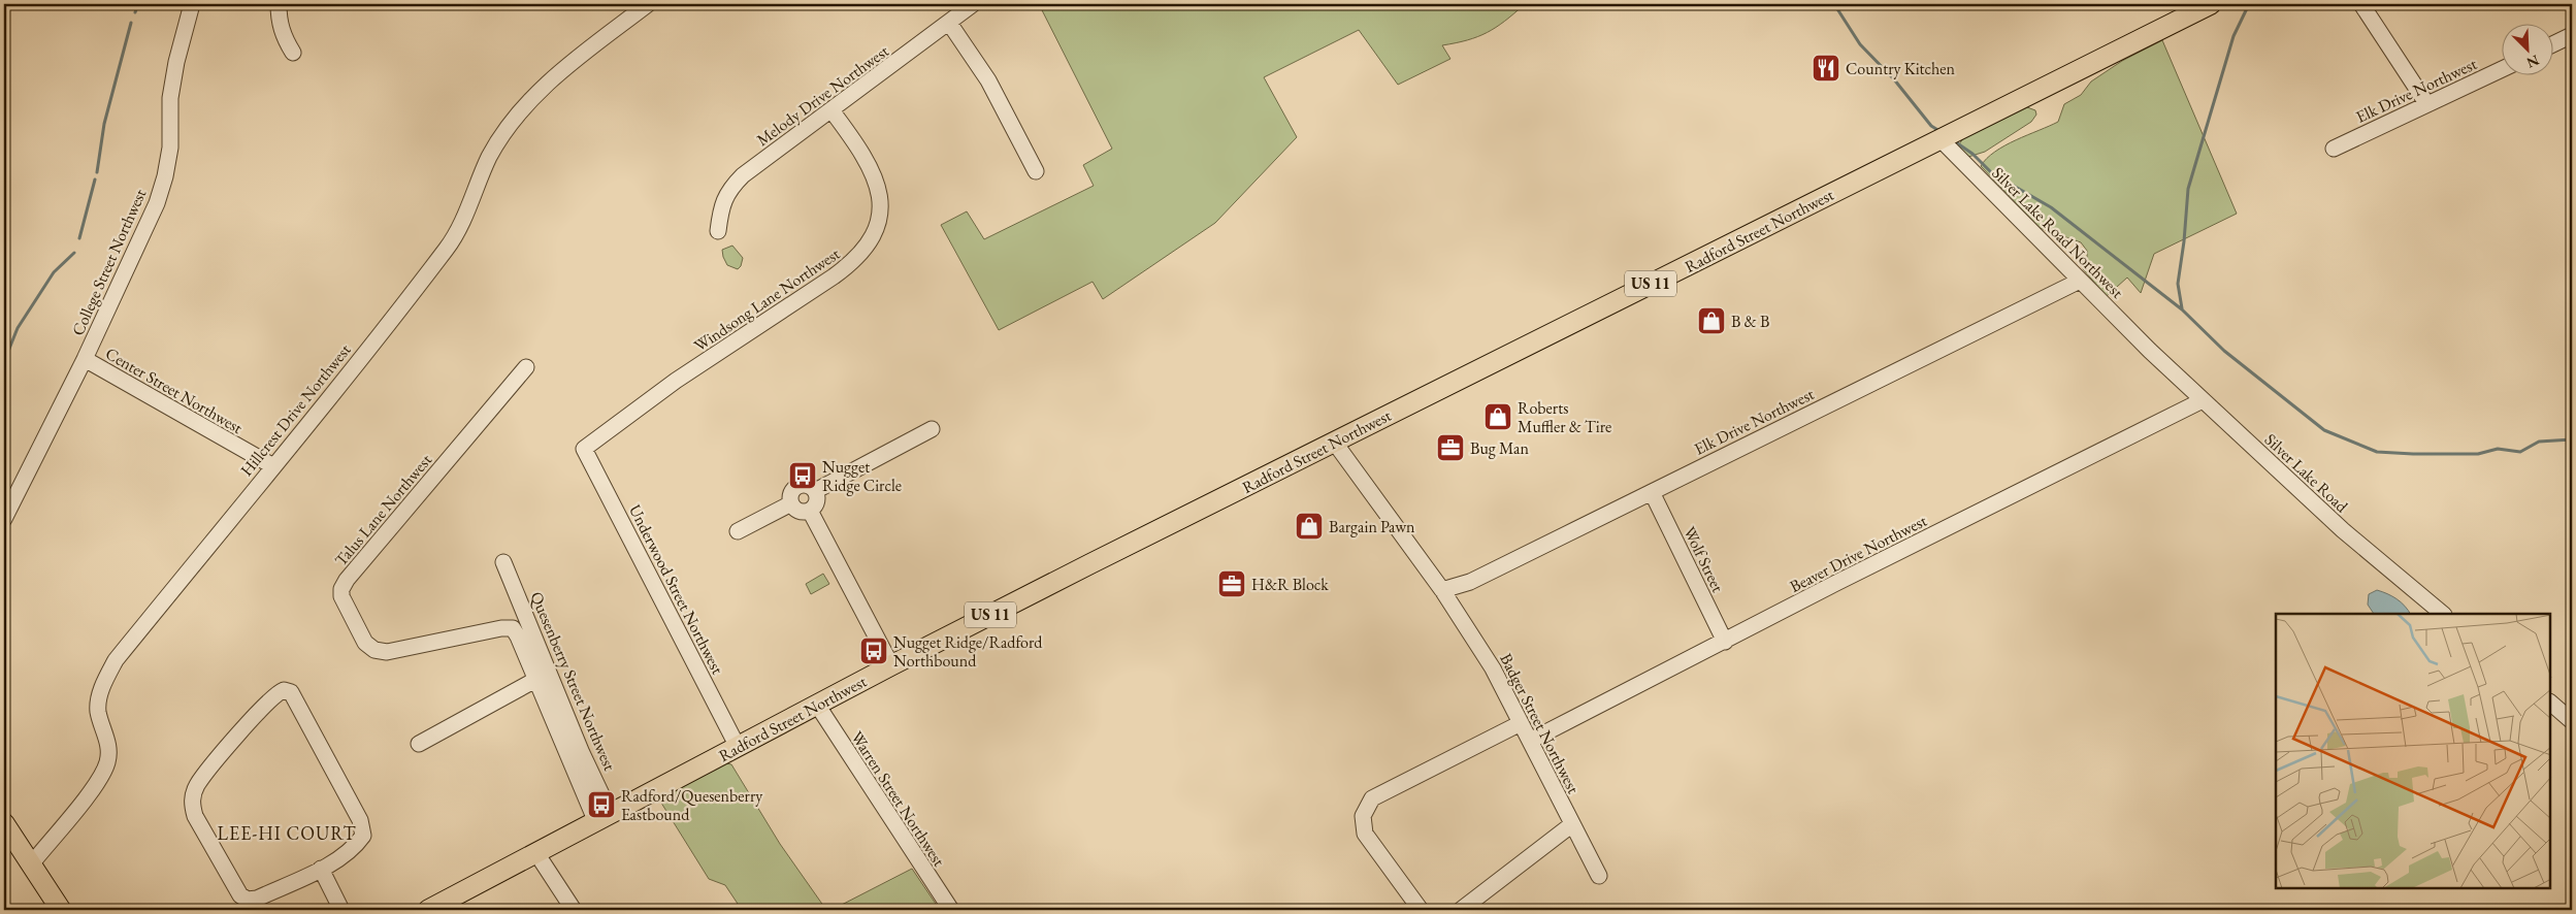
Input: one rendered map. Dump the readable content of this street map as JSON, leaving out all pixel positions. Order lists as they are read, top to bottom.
{
  "streets": {
    "main road": ["Radford Street Northwest", "US 11"],
    "street": [
      "Elk Drive Northwest",
      "Melody Drive Northwest",
      "Silver Lake Road Northwest",
      "College Street Northwest",
      "Windsong Lane Northwest",
      "Center Street Northwest",
      "Hillcrest Drive Northwest",
      "Silver Lake Road",
      "Talus Lane Northwest",
      "Beaver Drive Northwest",
      "Wolf Street",
      "Underwood Street Northwest",
      "Quesenberry Street Northwest",
      "Badger Street Northwest",
      "Warren Street Northwest"
    ]
  },
  "crossings": [
    ["Elk Drive Northwest", "Silver Lake Road Northwest"],
    ["Elk Drive Northwest", "Wolf Street"],
    ["Elk Drive Northwest", "Badger Street Northwest"],
    ["Melody Drive Northwest", "Windsong Lane Northwest"],
    ["Radford Street Northwest", "Silver Lake Road Northwest"],
    ["Radford Street Northwest", "Talus Lane Northwest"],
    ["Radford Street Northwest", "Underwood Street Northwest"],
    ["Radford Street Northwest", "Quesenberry Street Northwest"],
    ["Radford Street Northwest", "Badger Street Northwest"],
    ["Radford Street Northwest", "Warren Street Northwest"],
    ["Silver Lake Road Northwest", "Silver Lake Road"],
    ["College Street Northwest", "Center Street Northwest"],
    ["Windsong Lane Northwest", "Underwood Street Northwest"],
    ["Center Street Northwest", "Hillcrest Drive Northwest"],
    ["Silver Lake Road", "Beaver Drive Northwest"],
    ["Talus Lane Northwest", "Quesenberry Street Northwest"],
    ["Beaver Drive Northwest", "Wolf Street"],
    ["Beaver Drive Northwest", "Badger Street Northwest"]
  ],
  "districts": ["LEE-HI COURT"],
  "places": {
    "restaurant": ["Country Kitchen"],
    "shop": ["B & B", "Roberts Muffler & Tire", "Bargain Pawn"],
    "office": ["Bug Man", "H&R Block"],
    "bus stop": ["Nugget Ridge Circle", "Nugget Ridge/Radford Northbound", "Radford/Quesenberry Eastbound"]
  },
  "north": "bottom right"
}
